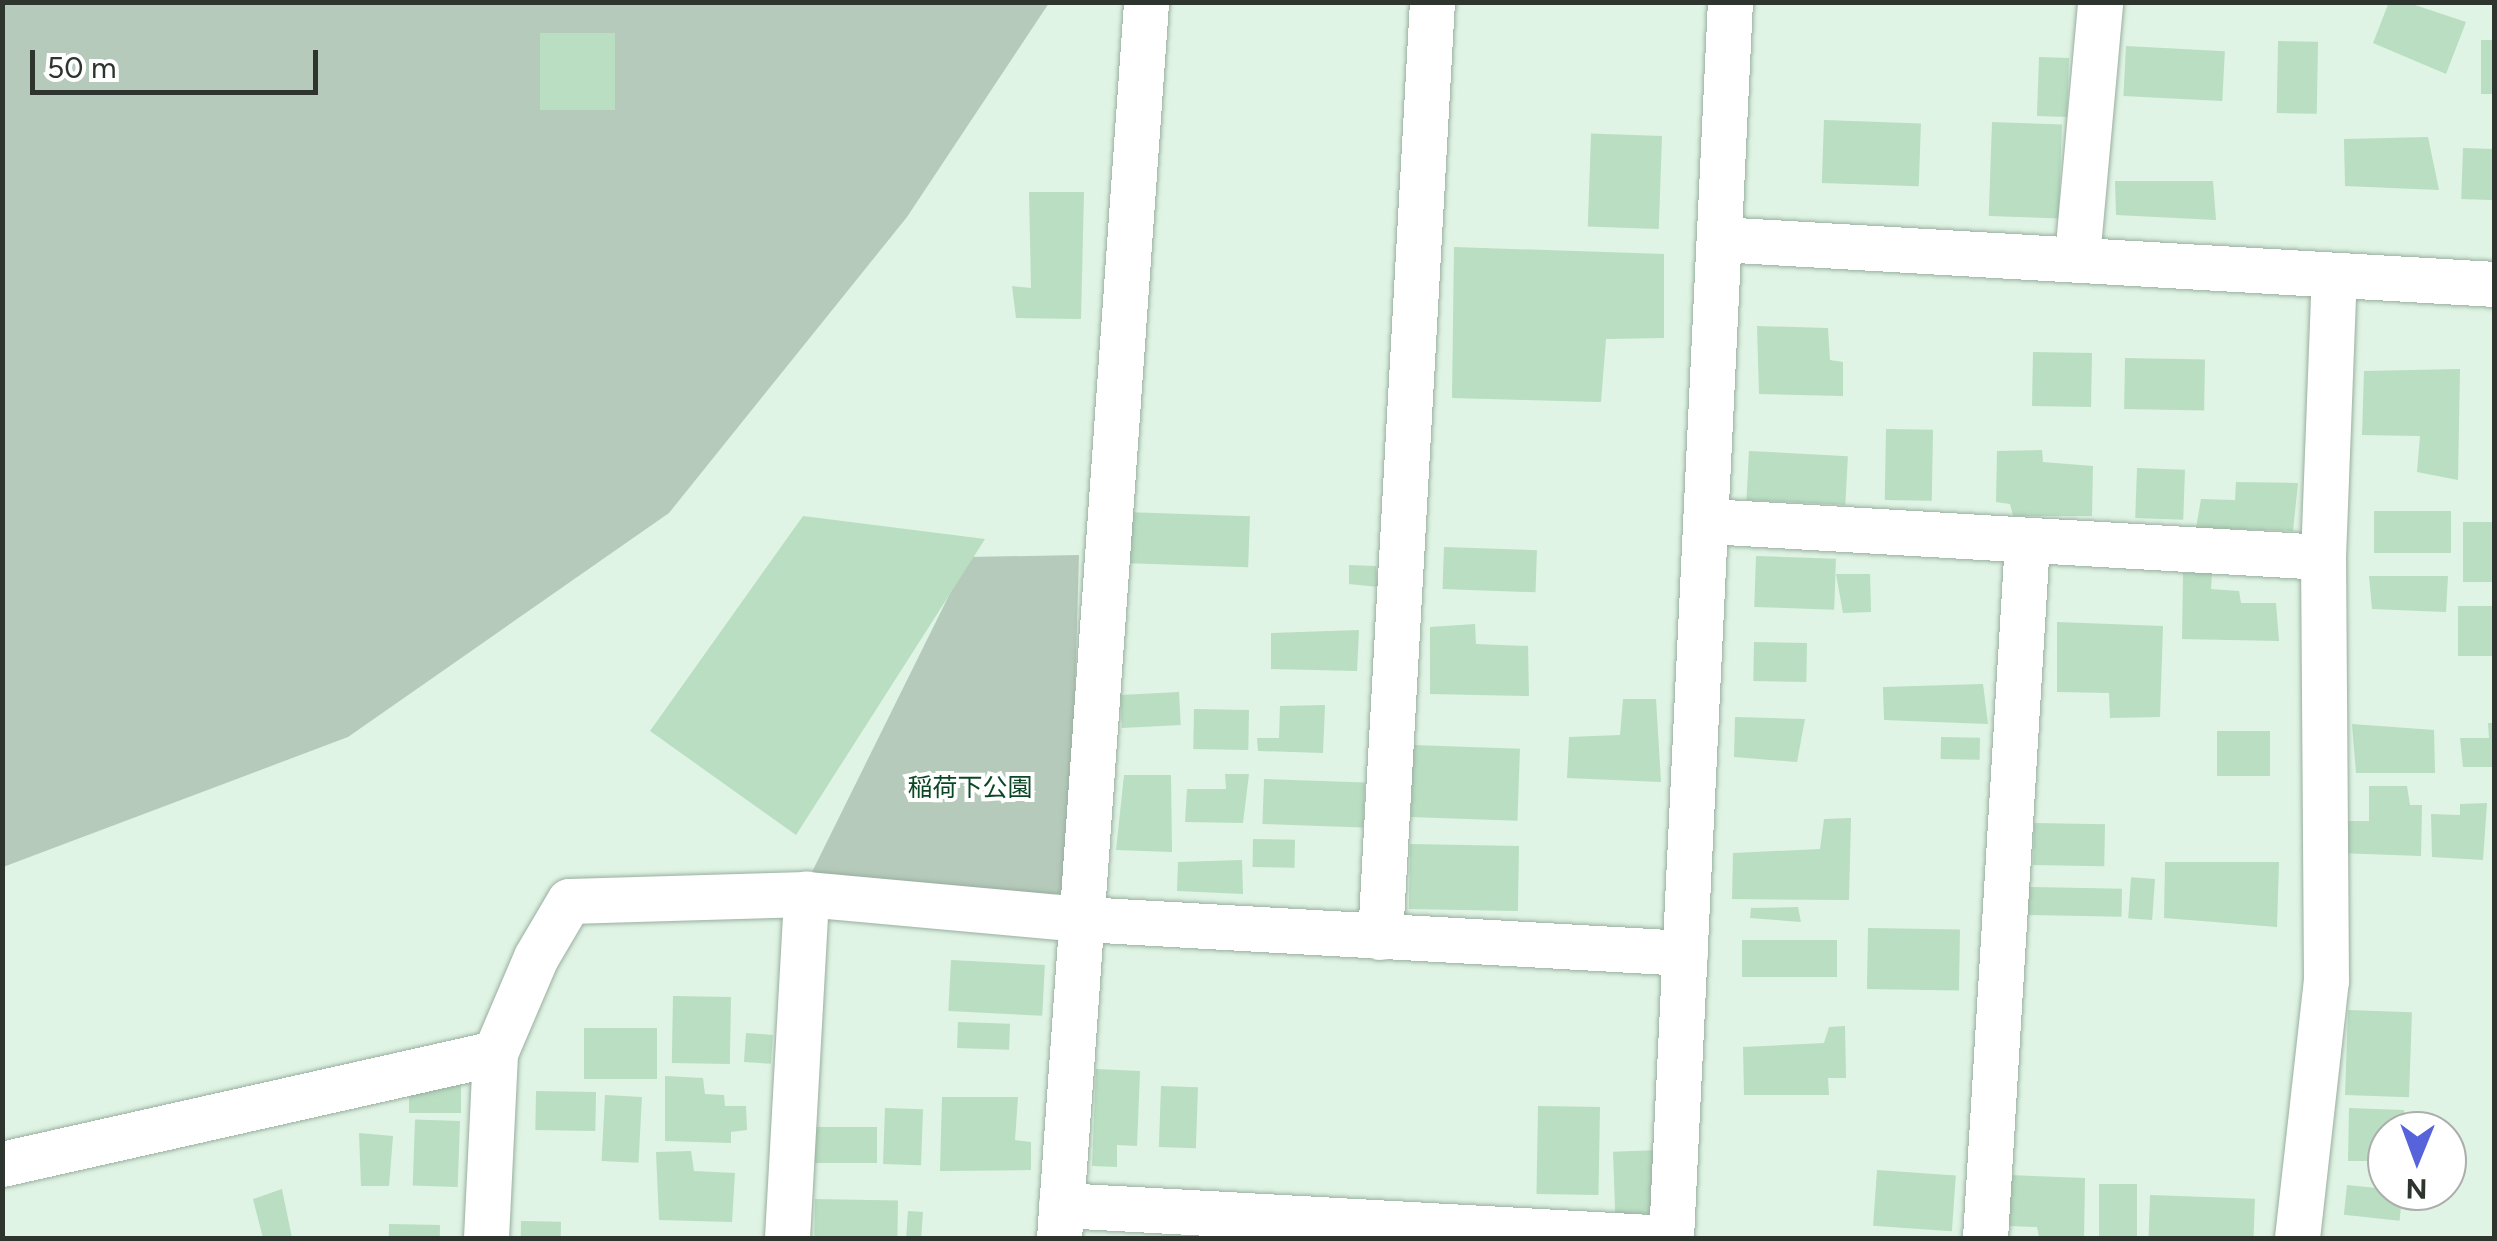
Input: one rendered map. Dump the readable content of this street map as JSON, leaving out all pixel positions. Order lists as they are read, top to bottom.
{
  "parks": ["稲荷下公園"],
  "scale_bar": "50 m",
  "north": "bottom"
}
